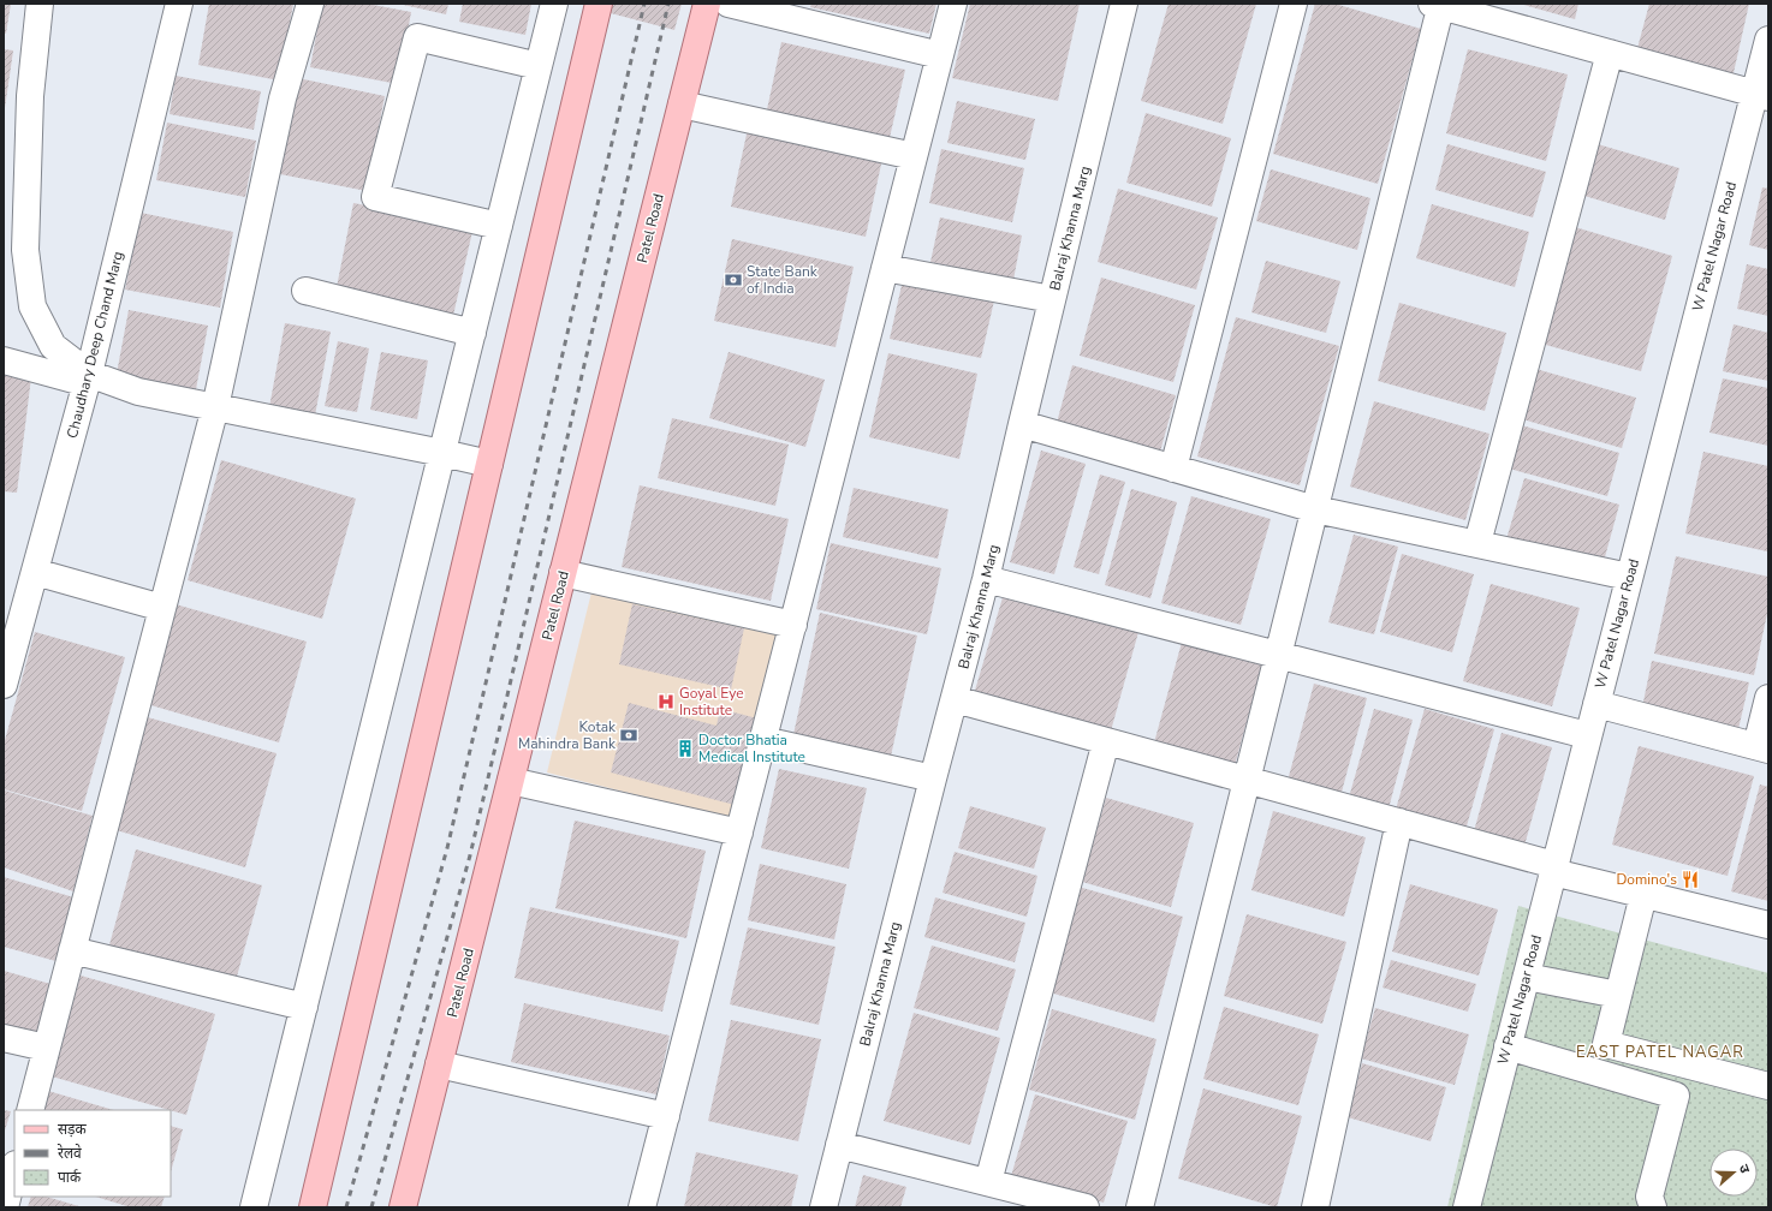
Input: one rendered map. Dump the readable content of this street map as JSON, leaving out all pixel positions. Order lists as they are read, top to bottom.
{
  "streets": {
    "main road": ["Patel Road"],
    "street": ["Balraj Khanna Marg", "W Patel Nagar Road", "Chaudhary Deep Chand Marg"]
  },
  "districts": ["EAST PATEL NAGAR"],
  "places": {
    "bank": ["State Bank of India", "Kotak Mahindra Bank"],
    "hospital": ["Goyal Eye Institute"],
    "building": ["Doctor Bhatia Medical Institute"],
    "restaurant": ["Domino's"]
  },
  "legend": ["सड़क", "रेलवे", "पार्क"],
  "north": "right"
}
